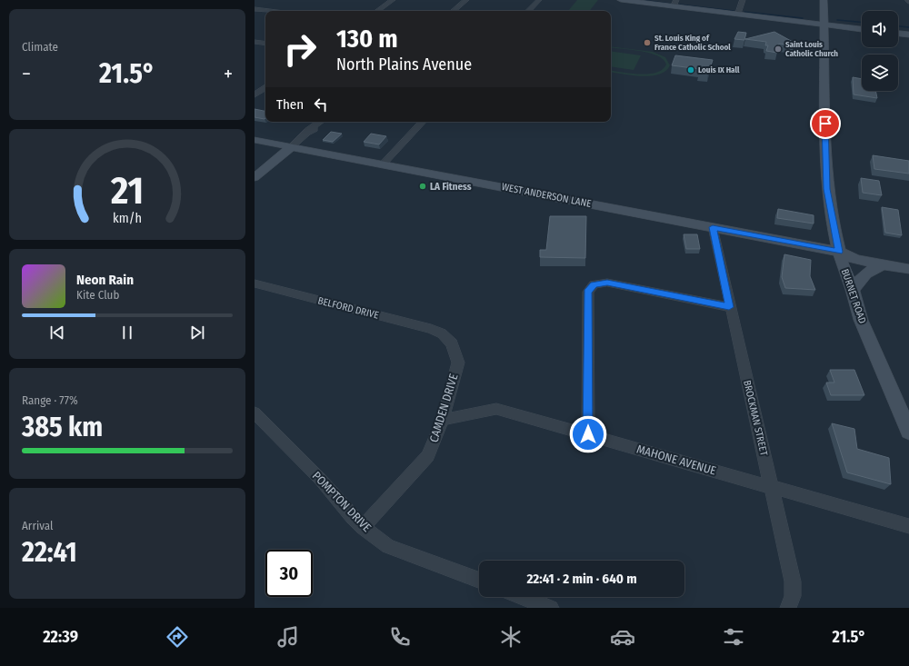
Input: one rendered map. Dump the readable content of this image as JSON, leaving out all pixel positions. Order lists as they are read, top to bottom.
{
  "streets": {
    "main road": ["WEST ANDERSON LANE", "BURNET ROAD"],
    "street": [
      "BELFORD DRIVE",
      "CAMDEN DRIVE",
      "BROCKMAN STREET",
      "MAHONE AVENUE",
      "POMPTON DRIVE"
    ]
  },
  "crossings": [
    ["WEST ANDERSON LANE", "BURNET ROAD"],
    ["WEST ANDERSON LANE", "BROCKMAN STREET"],
    ["BELFORD DRIVE", "CAMDEN DRIVE"],
    ["CAMDEN DRIVE", "MAHONE AVENUE"],
    ["CAMDEN DRIVE", "POMPTON DRIVE"],
    ["BROCKMAN STREET", "MAHONE AVENUE"]
  ],
  "places": [
    "St. Louis King of France Catholic School",
    "Saint Louis Catholic Church",
    "Louis IX Hall",
    "LA Fitness"
  ],
  "page": {
    "tile": [
      "Climate",
      ["Range · 77%", "385 km"],
      ["Arrival", "22:41"]
    ],
    "turn": ["130 m", "North Plains Avenue"],
    "heat": ["−", "21.5°", "+"],
    "then": "Then",
    "song": ["Neon Rain", "Kite Club"],
    "limit": "30",
    "trip": "22:41 · 2 min · 640 m",
    "tabs": ["22:39", "21.5°"],
    "gauge": ["21", "km/h"]
  }
}
